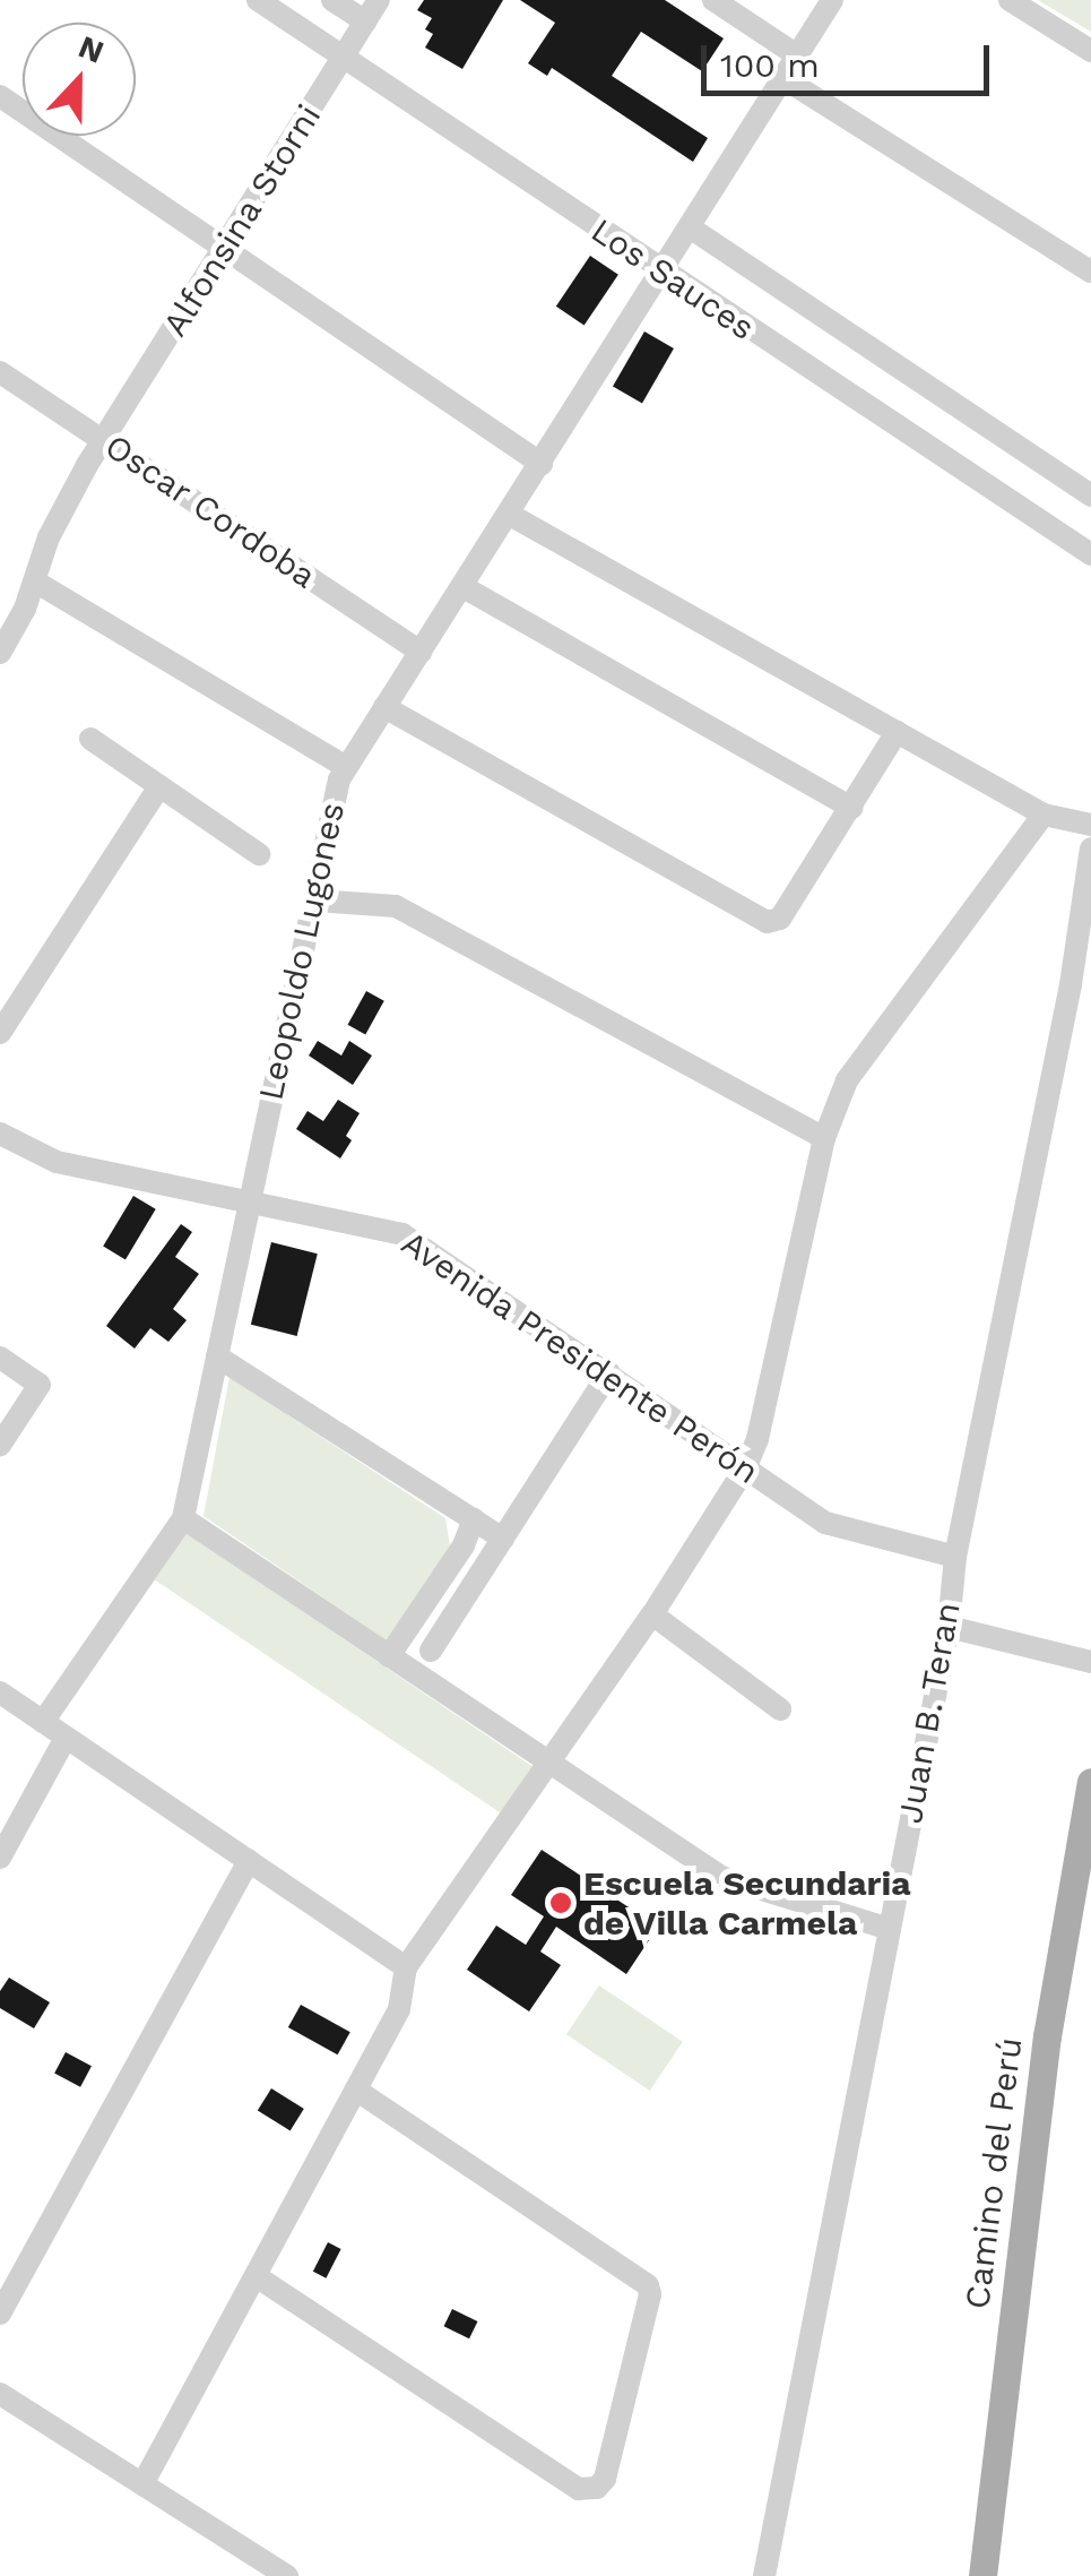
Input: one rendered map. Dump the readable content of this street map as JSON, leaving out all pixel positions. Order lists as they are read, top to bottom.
{
  "streets": {
    "main road": ["Camino del Perú"],
    "street": [
      "Alfonsina Storni",
      "Los Sauces",
      "Oscar Cordoba",
      "Leopoldo Lugones",
      "Avenida Presidente Perón",
      "Juan B. Teran"
    ]
  },
  "crossings": [
    ["Alfonsina Storni", "Los Sauces"],
    ["Alfonsina Storni", "Oscar Cordoba"],
    ["Los Sauces", "Leopoldo Lugones"],
    ["Oscar Cordoba", "Leopoldo Lugones"],
    ["Leopoldo Lugones", "Avenida Presidente Perón"],
    ["Avenida Presidente Perón", "Juan B. Teran"]
  ],
  "places": ["Escuela Secundaria de Villa Carmela"],
  "scale_bar": "100 m",
  "north": "top"
}
